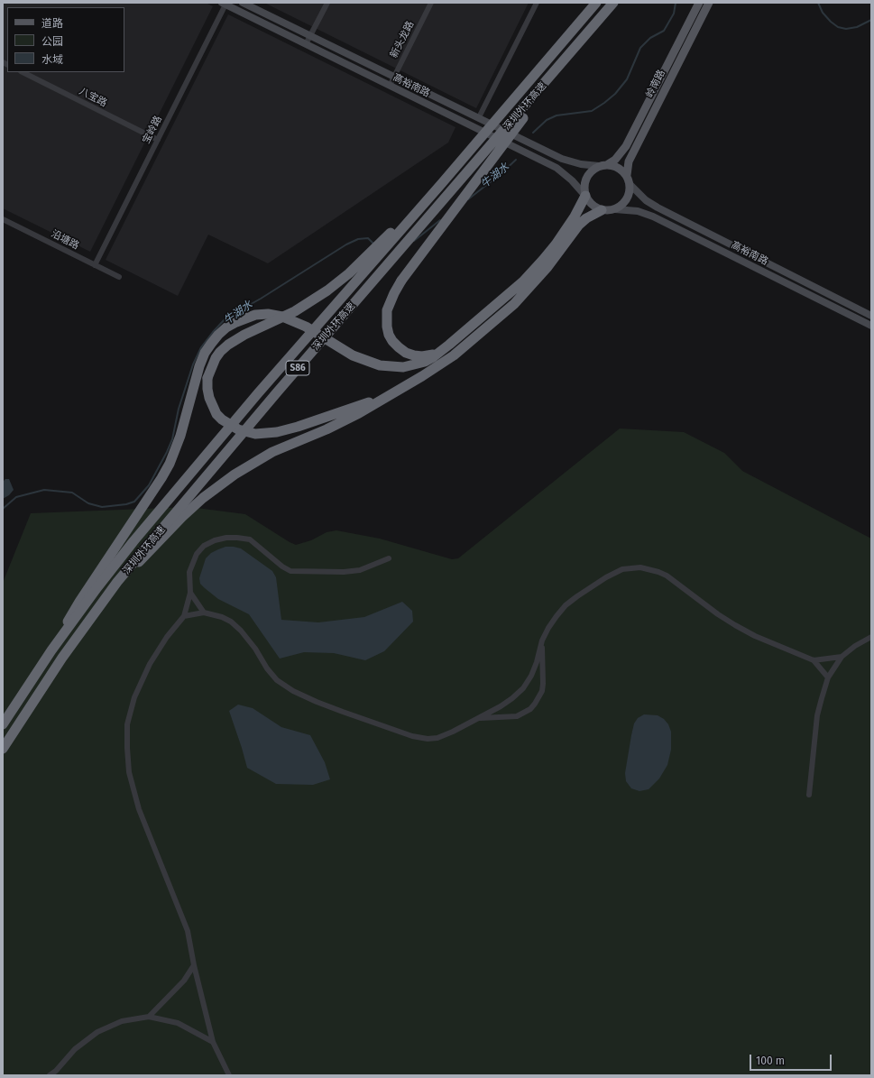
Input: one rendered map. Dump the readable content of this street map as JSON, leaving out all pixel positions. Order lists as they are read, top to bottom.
{
  "streets": {
    "highway": ["深圳外环高速", "S86"],
    "main road": ["岭南路"],
    "street": [
      "新头龙路",
      "高裕南路",
      "八宝路",
      "宝岭路",
      "沿塘路"
    ]
  },
  "crossings": [
    ["新头龙路", "高裕南路"],
    ["岭南路", "高裕南路"],
    ["高裕南路", "宝岭路"],
    ["八宝路", "宝岭路"],
    ["宝岭路", "沿塘路"]
  ],
  "water": ["牛湖水"],
  "legend": ["道路", "公园", "水域"],
  "scale_bar": "100 m"
}
